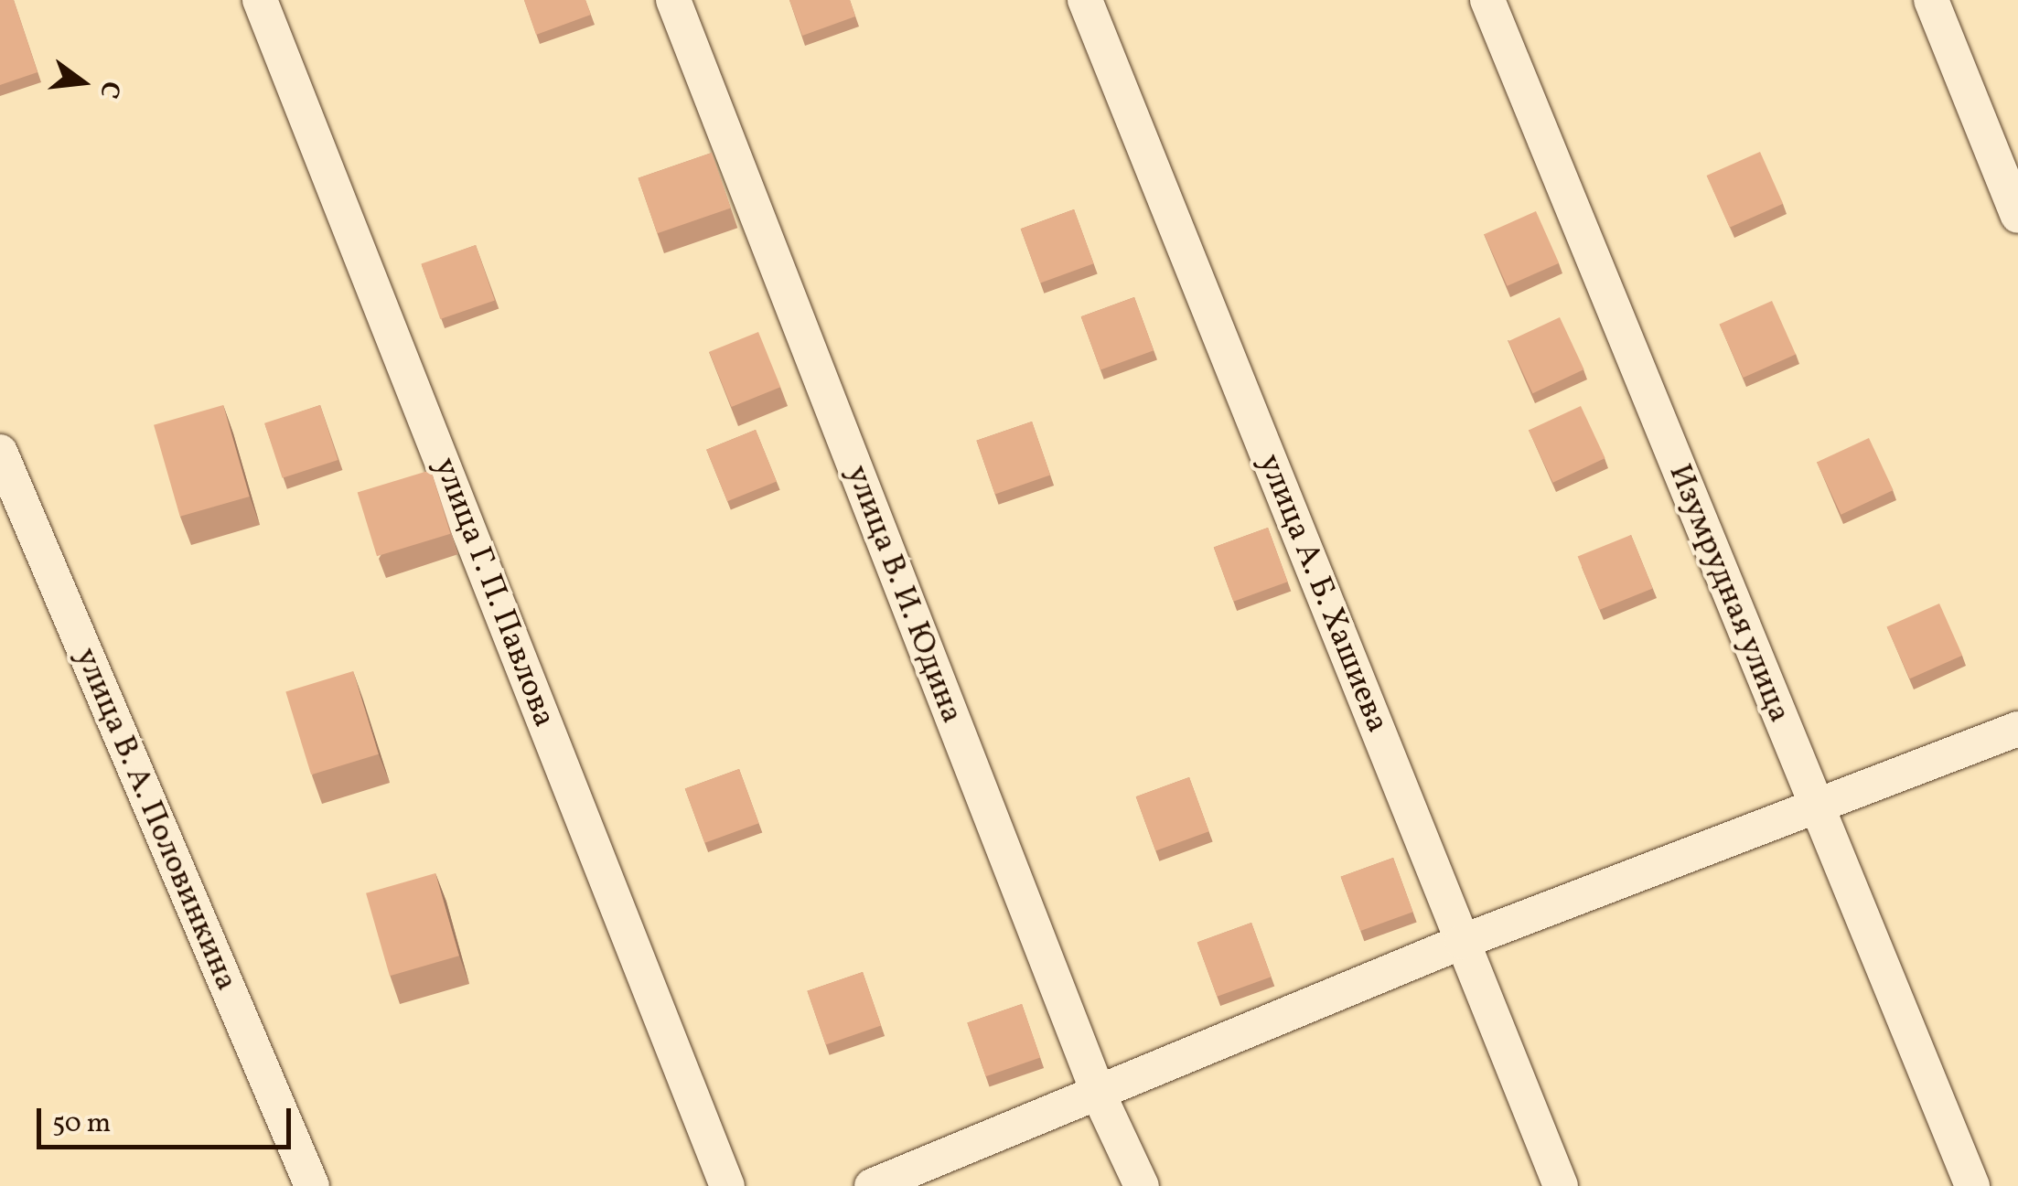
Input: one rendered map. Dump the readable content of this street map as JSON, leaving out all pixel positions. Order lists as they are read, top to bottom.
{
  "streets": {
    "street": [
      "улица Г. П. Павлова",
      "улица А. Б. Хашиева",
      "Изумрудная улица",
      "улица В. И. Юдина",
      "улица В. А. Половинкина"
    ]
  },
  "scale_bar": "50 m",
  "north": "right"
}
